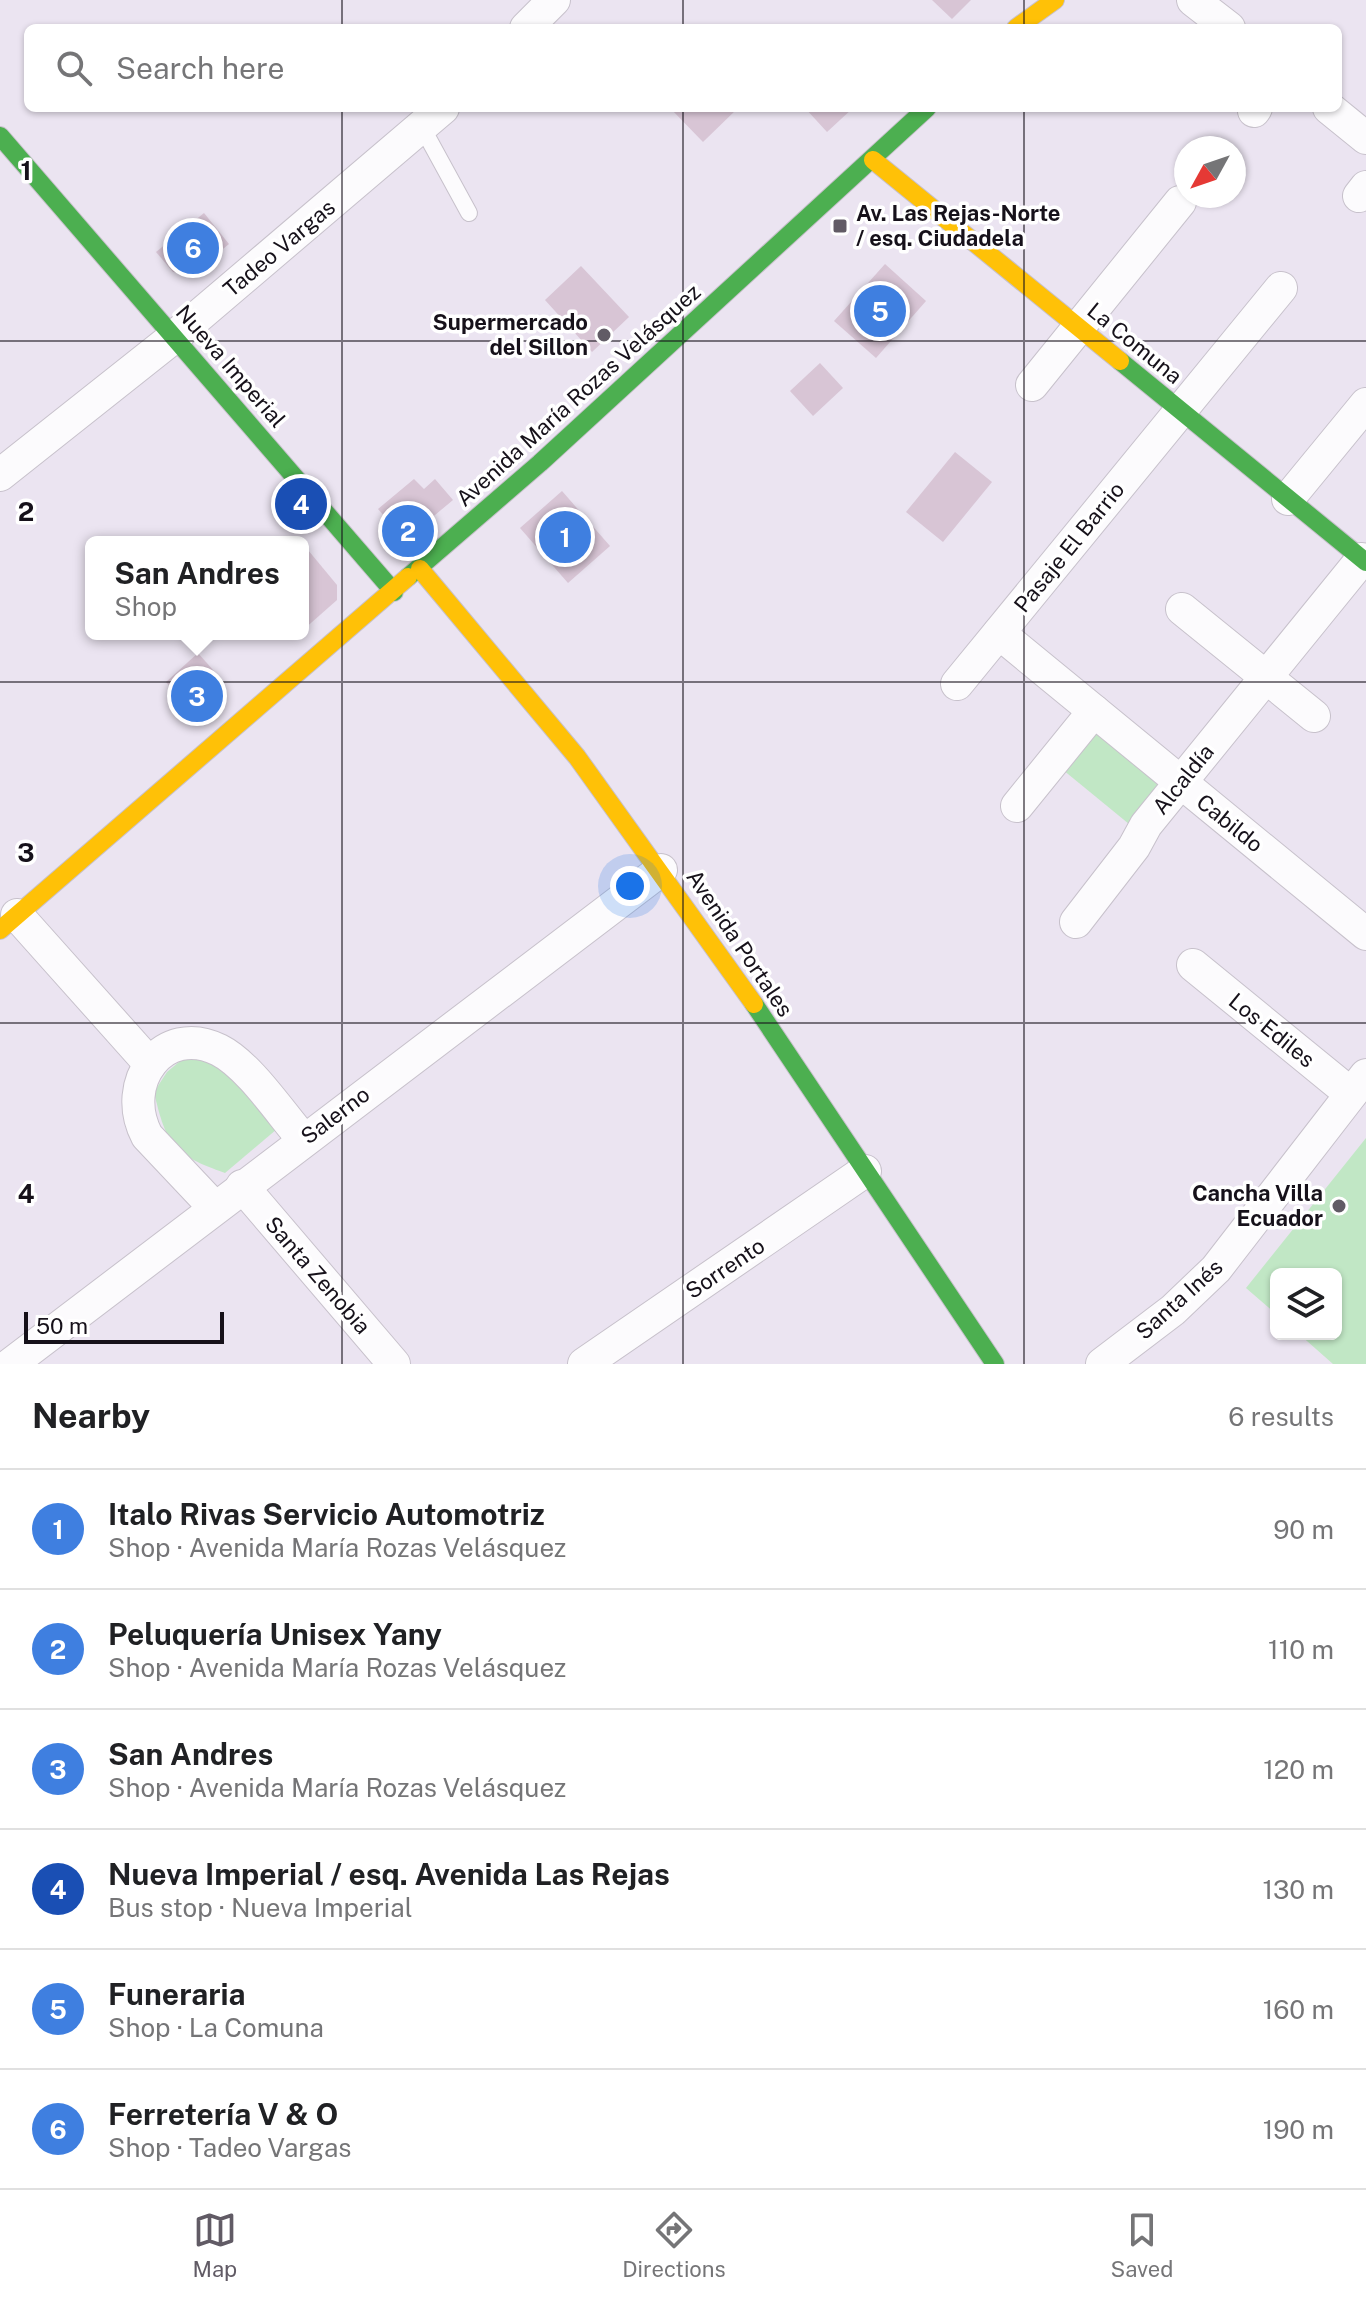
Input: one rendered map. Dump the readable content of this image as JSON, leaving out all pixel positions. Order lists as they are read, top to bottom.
{
  "streets": {
    "main road": [
      "La Comuna",
      "Nueva Imperial",
      "Avenida María Rozas Velásquez",
      "Avenida Portales"
    ],
    "street": [
      "Tadeo Vargas",
      "Pasaje El Barrio",
      "Alcaldía",
      "Cabildo",
      "Los Ediles",
      "Salerno",
      "Sorrento",
      "Santa Zenobia",
      "Santa Inés"
    ]
  },
  "crossings": [
    ["Tadeo Vargas", "Nueva Imperial"],
    ["La Comuna", "Avenida María Rozas Velásquez"],
    ["La Comuna", "Pasaje El Barrio"],
    ["La Comuna", "Alcaldía"],
    ["Nueva Imperial", "Avenida María Rozas Velásquez"],
    ["Avenida María Rozas Velásquez", "Avenida Portales"],
    ["Pasaje El Barrio", "Cabildo"],
    ["Alcaldía", "Cabildo"],
    ["Avenida Portales", "Salerno"],
    ["Avenida Portales", "Sorrento"],
    ["Los Ediles", "Santa Inés"],
    ["Salerno", "Santa Zenobia"]
  ],
  "places": {
    "transit": ["Av. Las Rejas-Norte / esq. Ciudadela"],
    "other": ["Supermercado del Sillon", "Cancha Villa Ecuador"]
  },
  "scale_bar": "50 m",
  "north": "bottom left",
  "page": {
    "search": "Search here",
    "pins": [
      "6",
      "5",
      "4",
      "2",
      "1",
      "3"
    ],
    "popup": ["San Andres", "Shop"],
    "scale": "50 m",
    "heading": ["Nearby", "6 results"],
    "list": [
      {
        "mark": "1",
        "name": "Italo Rivas Servicio Automotriz",
        "note": "Shop · Avenida María Rozas Velásquez",
        "value": "90 m"
      },
      {
        "mark": "2",
        "name": "Peluquería Unisex Yany",
        "note": "Shop · Avenida María Rozas Velásquez",
        "value": "110 m"
      },
      {
        "mark": "3",
        "name": "San Andres",
        "note": "Shop · Avenida María Rozas Velásquez",
        "value": "120 m"
      },
      {
        "mark": "4",
        "name": "Nueva Imperial / esq. Avenida Las Rejas",
        "note": "Bus stop · Nueva Imperial",
        "value": "130 m"
      },
      {
        "mark": "5",
        "name": "Funeraria",
        "note": "Shop · La Comuna",
        "value": "160 m"
      },
      {
        "mark": "6",
        "name": "Ferretería V & O",
        "note": "Shop · Tadeo Vargas",
        "value": "190 m"
      }
    ],
    "nav": ["Map", "Directions", "Saved"]
  },
  "grid": {
    "rows": [
      "1",
      "2",
      "3",
      "4"
    ]
  }
}
